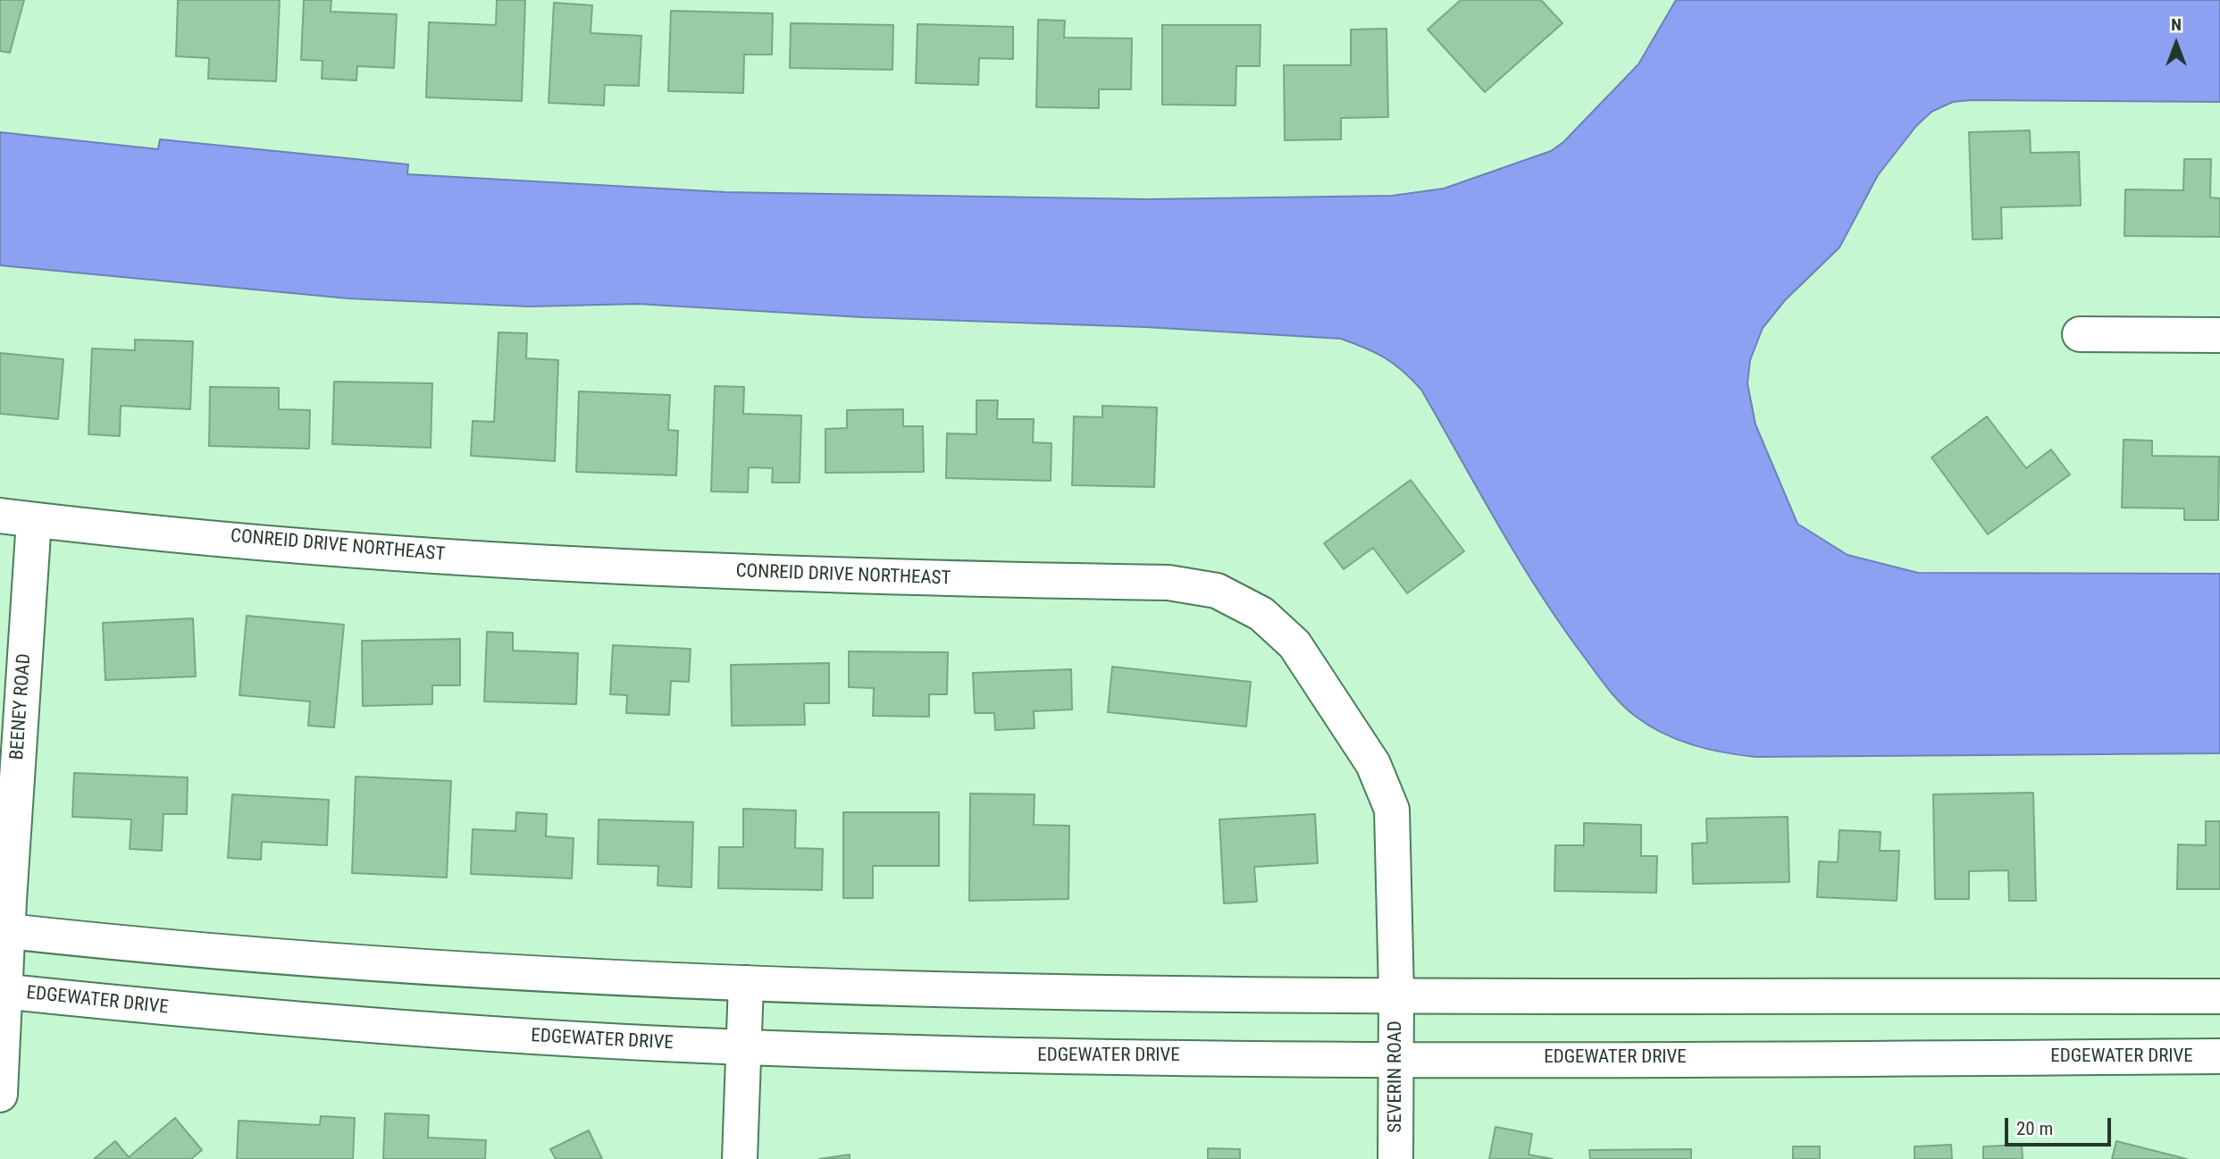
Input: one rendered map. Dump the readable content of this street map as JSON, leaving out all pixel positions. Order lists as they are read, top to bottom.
{
  "streets": {
    "street": [
      "CONREID DRIVE NORTHEAST",
      "BEENEY ROAD",
      "EDGEWATER DRIVE",
      "SEVERIN ROAD"
    ]
  },
  "crossings": [
    ["CONREID DRIVE NORTHEAST", "BEENEY ROAD"],
    ["CONREID DRIVE NORTHEAST", "SEVERIN ROAD"],
    ["BEENEY ROAD", "EDGEWATER DRIVE"],
    ["EDGEWATER DRIVE", "SEVERIN ROAD"]
  ],
  "scale_bar": "20 m",
  "north": "top"
}
